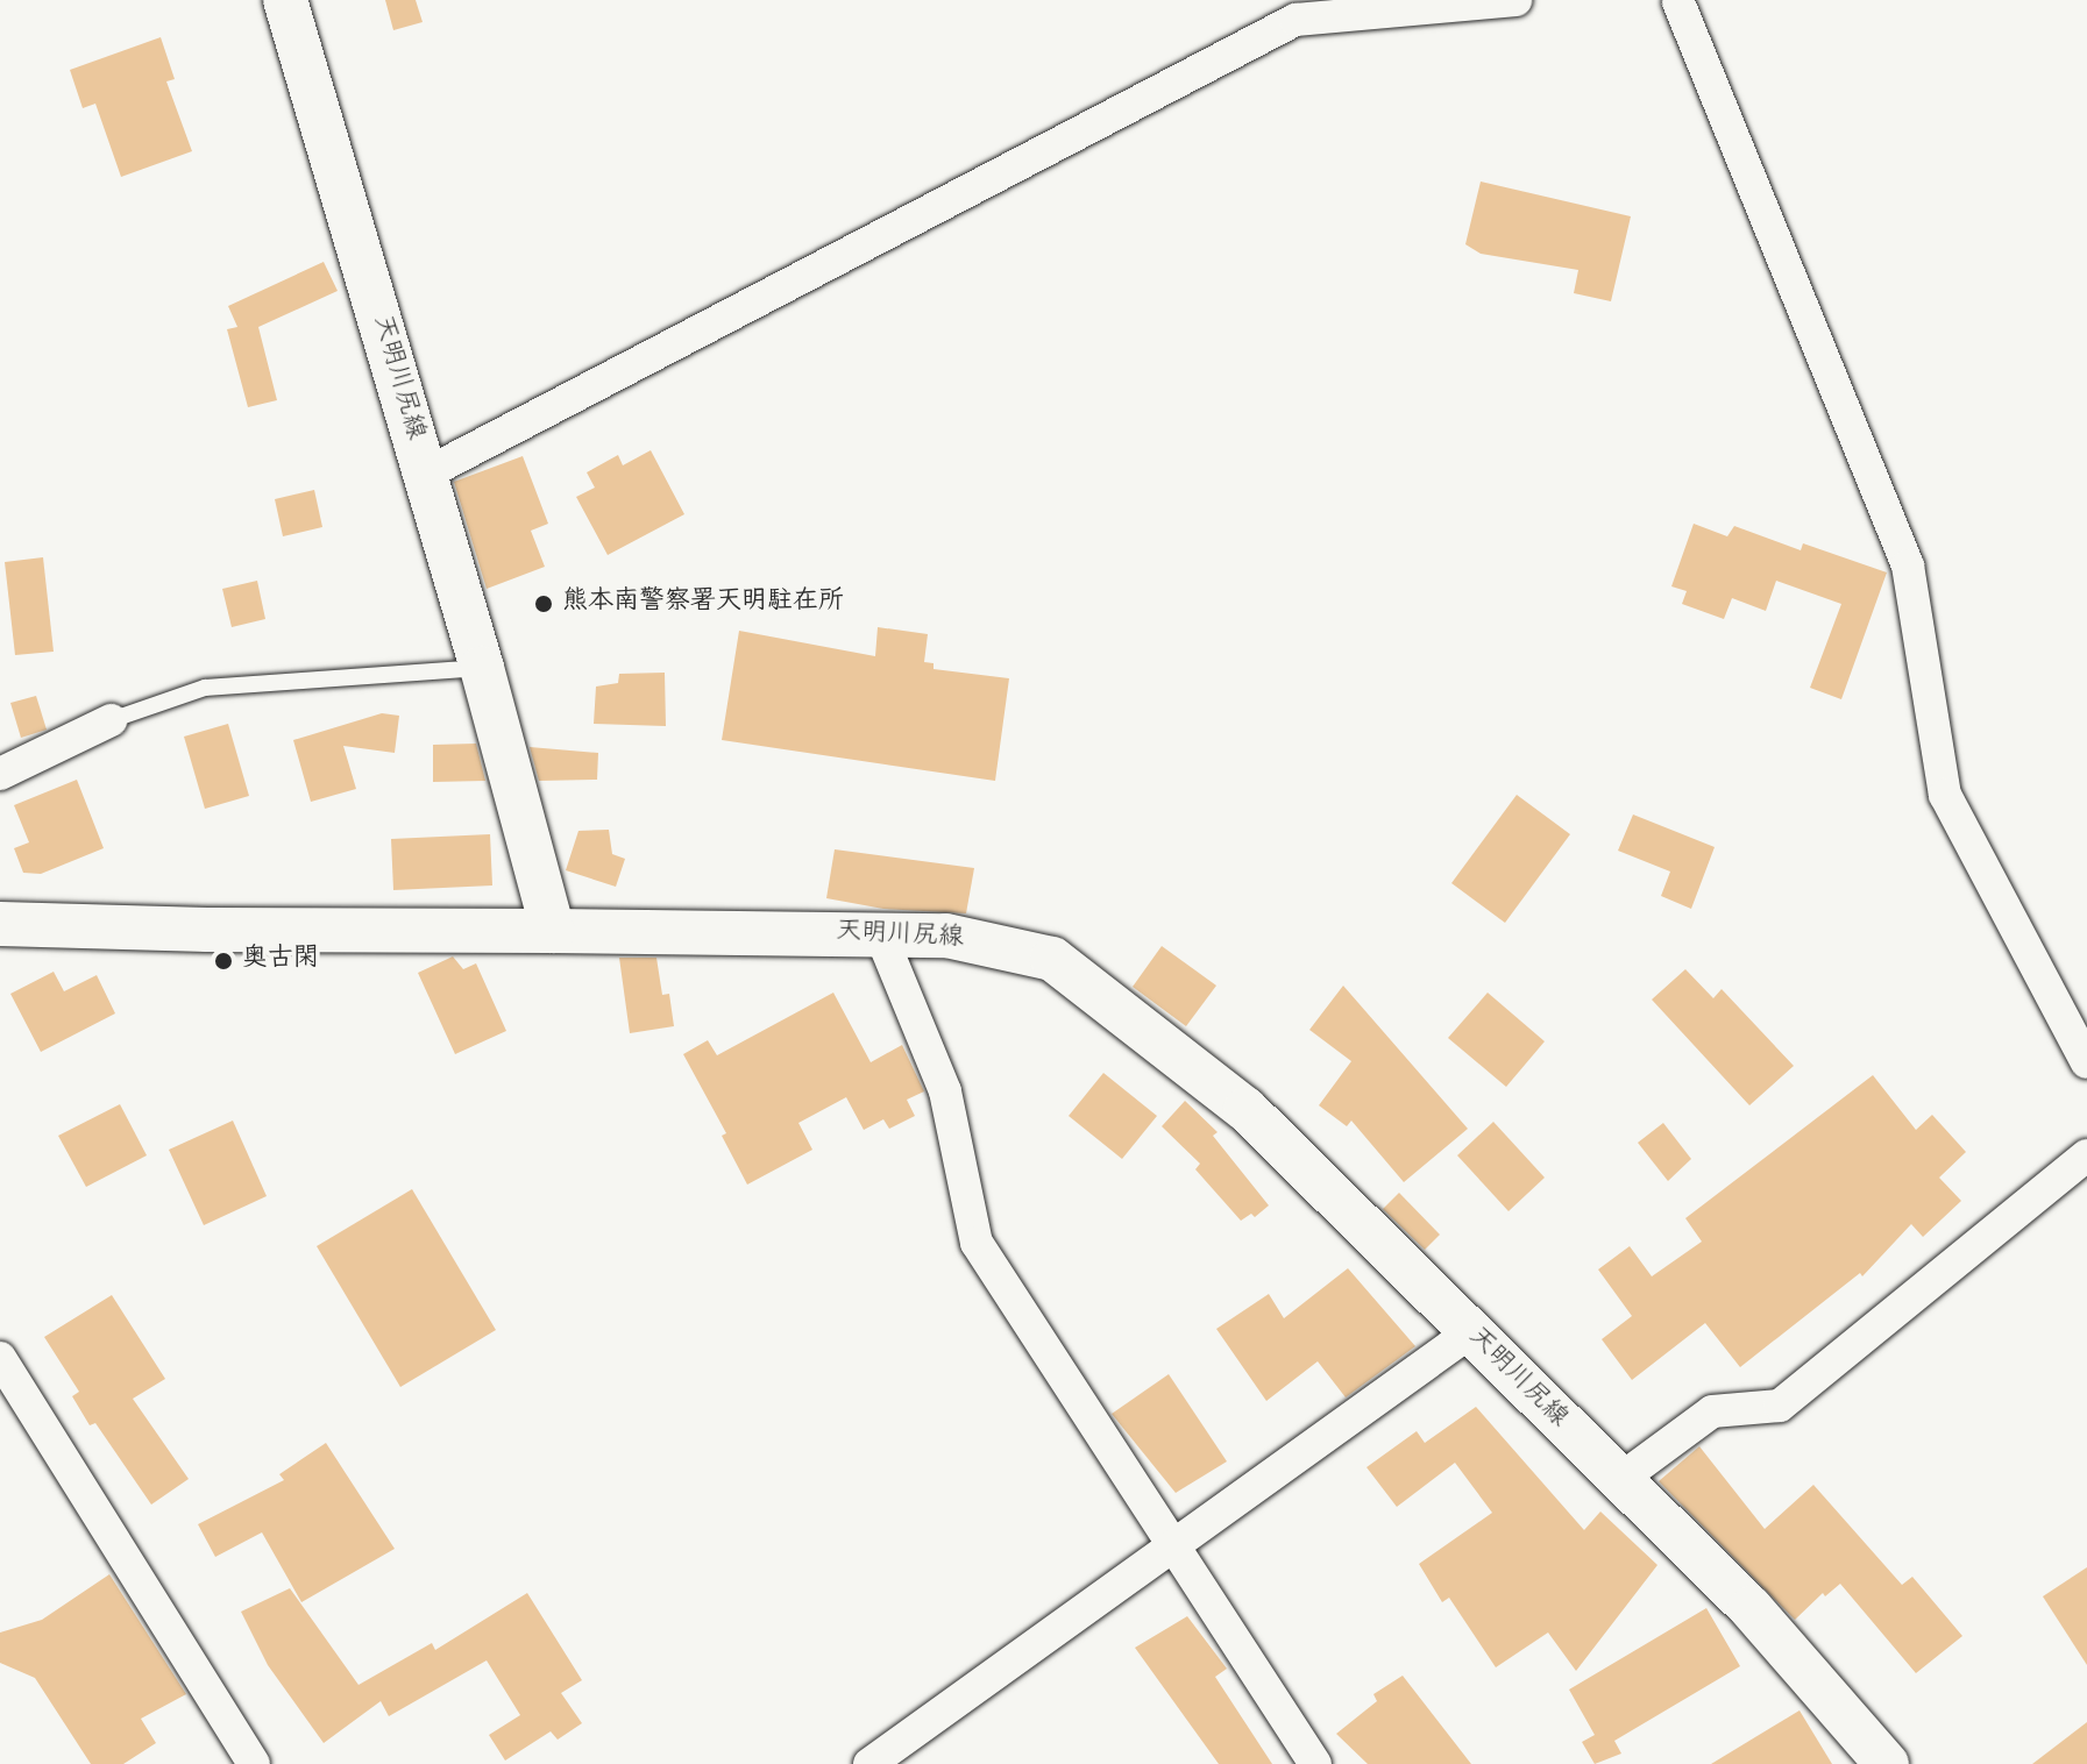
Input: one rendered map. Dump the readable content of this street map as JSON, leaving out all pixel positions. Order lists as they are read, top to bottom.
{
  "streets": {
    "main road": ["天明川尻線"]
  },
  "places": ["熊本南警察署天明駐在所", "奥古閑"]
}
